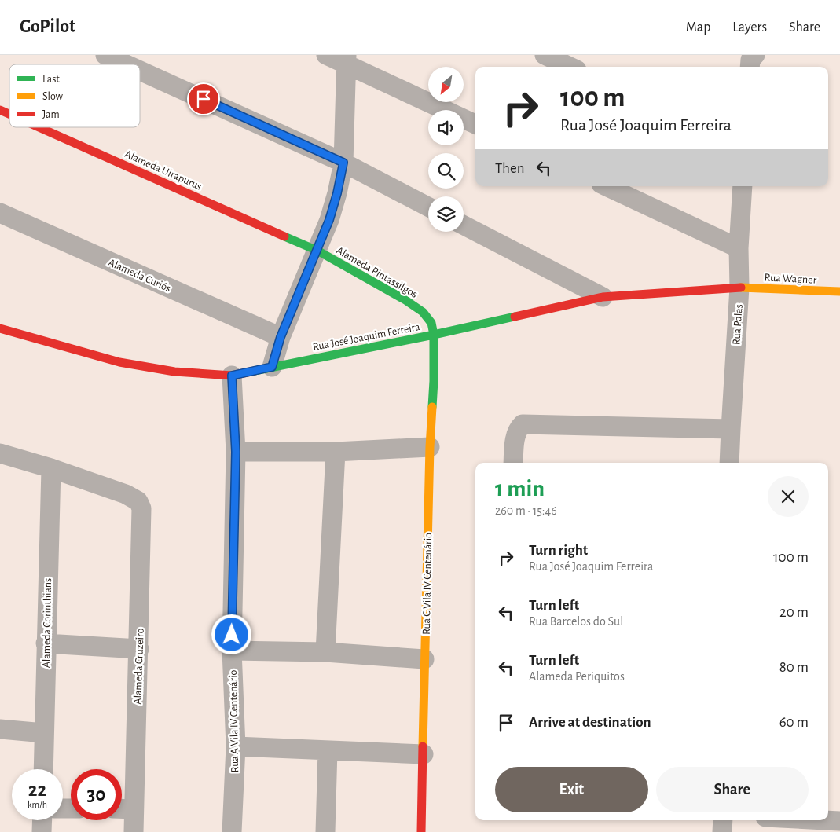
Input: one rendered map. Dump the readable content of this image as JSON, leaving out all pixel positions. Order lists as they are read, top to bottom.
{
  "streets": {
    "street": [
      "Alameda Uirapurus",
      "Alameda Pintassilgos",
      "Alameda Curiós",
      "Rua Wagner",
      "Rua Palas",
      "Rua José Joaquim Ferreira",
      "Rua C Vila IV Centenário",
      "Alameda Corinthians",
      "Alameda Cruzeiro",
      "Rua A Vila IV Centenário"
    ]
  },
  "crossings": [
    ["Alameda Uirapurus", "Alameda Pintassilgos"],
    ["Alameda Pintassilgos", "Rua José Joaquim Ferreira"],
    ["Alameda Pintassilgos", "Rua C Vila IV Centenário"],
    ["Rua Wagner", "Rua Palas"],
    ["Rua Wagner", "Rua José Joaquim Ferreira"],
    ["Rua Palas", "Rua José Joaquim Ferreira"],
    ["Rua José Joaquim Ferreira", "Rua C Vila IV Centenário"],
    ["Rua José Joaquim Ferreira", "Rua A Vila IV Centenário"],
    ["Alameda Corinthians", "Alameda Cruzeiro"]
  ],
  "legend": ["Fast", "Slow", "Jam"],
  "north": "bottom left",
  "page": {
    "header": "GoPilot",
    "nav": ["Map", "Layers", "Share"],
    "turn": ["100 m", "Rua José Joaquim Ferreira"],
    "then": "Then",
    "heading": ["1 min", "260 m · 15:46"],
    "list": [
      {
        "name": "Turn right",
        "note": "Rua José Joaquim Ferreira",
        "value": "100 m"
      },
      {
        "name": "Turn left",
        "note": "Rua Barcelos do Sul",
        "value": "20 m"
      },
      {
        "name": "Turn left",
        "note": "Alameda Periquitos",
        "value": "80 m"
      },
      {
        "name": "Arrive at destination",
        "value": "60 m"
      }
    ],
    "buttons": ["Exit", "Share"],
    "speed": "22 km/h",
    "limit": "30"
  }
}
